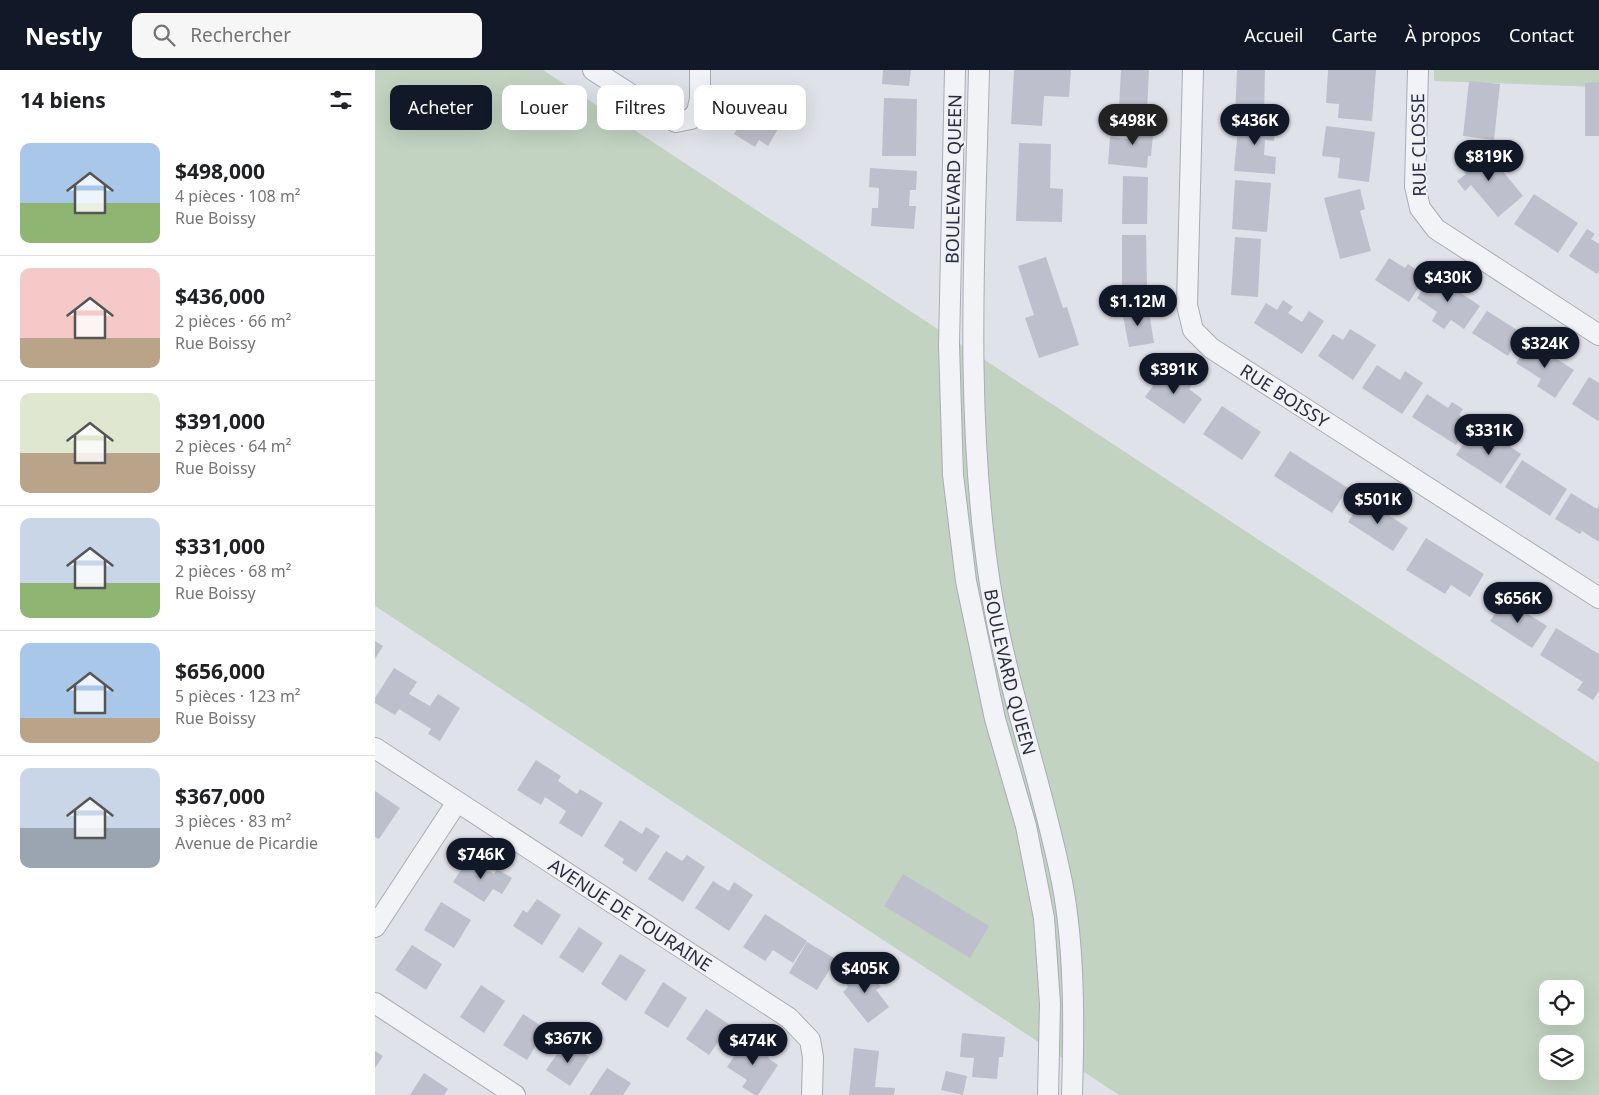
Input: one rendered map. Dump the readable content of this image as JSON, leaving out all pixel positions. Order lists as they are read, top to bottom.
{
  "streets": {
    "street": [
      "RUE CLOSSE",
      "BOULEVARD QUEEN",
      "RUE BOISSY",
      "AVENUE DE TOURAINE"
    ]
  },
  "page": {
    "header": "Nestly",
    "search": "Rechercher",
    "nav": [
      "Accueil",
      "Carte",
      "À propos",
      "Contact"
    ],
    "heading": "14 biens",
    "chip": [
      "Acheter",
      "Louer",
      "Filtres",
      "Nouveau"
    ],
    "price": [
      "$498K",
      "$436K",
      "$819K",
      "$430K",
      "$1.12M",
      "$324K",
      "$391K",
      "$331K",
      "$501K",
      "$656K",
      "$746K",
      "$405K",
      "$367K",
      "$474K"
    ],
    "list": [
      {
        "name": "$498,000",
        "note": "4 pièces · 108 m² · Rue Boissy"
      },
      {
        "name": "$436,000",
        "note": "2 pièces · 66 m² · Rue Boissy"
      },
      {
        "name": "$391,000",
        "note": "2 pièces · 64 m² · Rue Boissy"
      },
      {
        "name": "$331,000",
        "note": "2 pièces · 68 m² · Rue Boissy"
      },
      {
        "name": "$656,000",
        "note": "5 pièces · 123 m² · Rue Boissy"
      },
      {
        "name": "$367,000",
        "note": "3 pièces · 83 m² · Avenue de Picardie"
      }
    ]
  }
}
